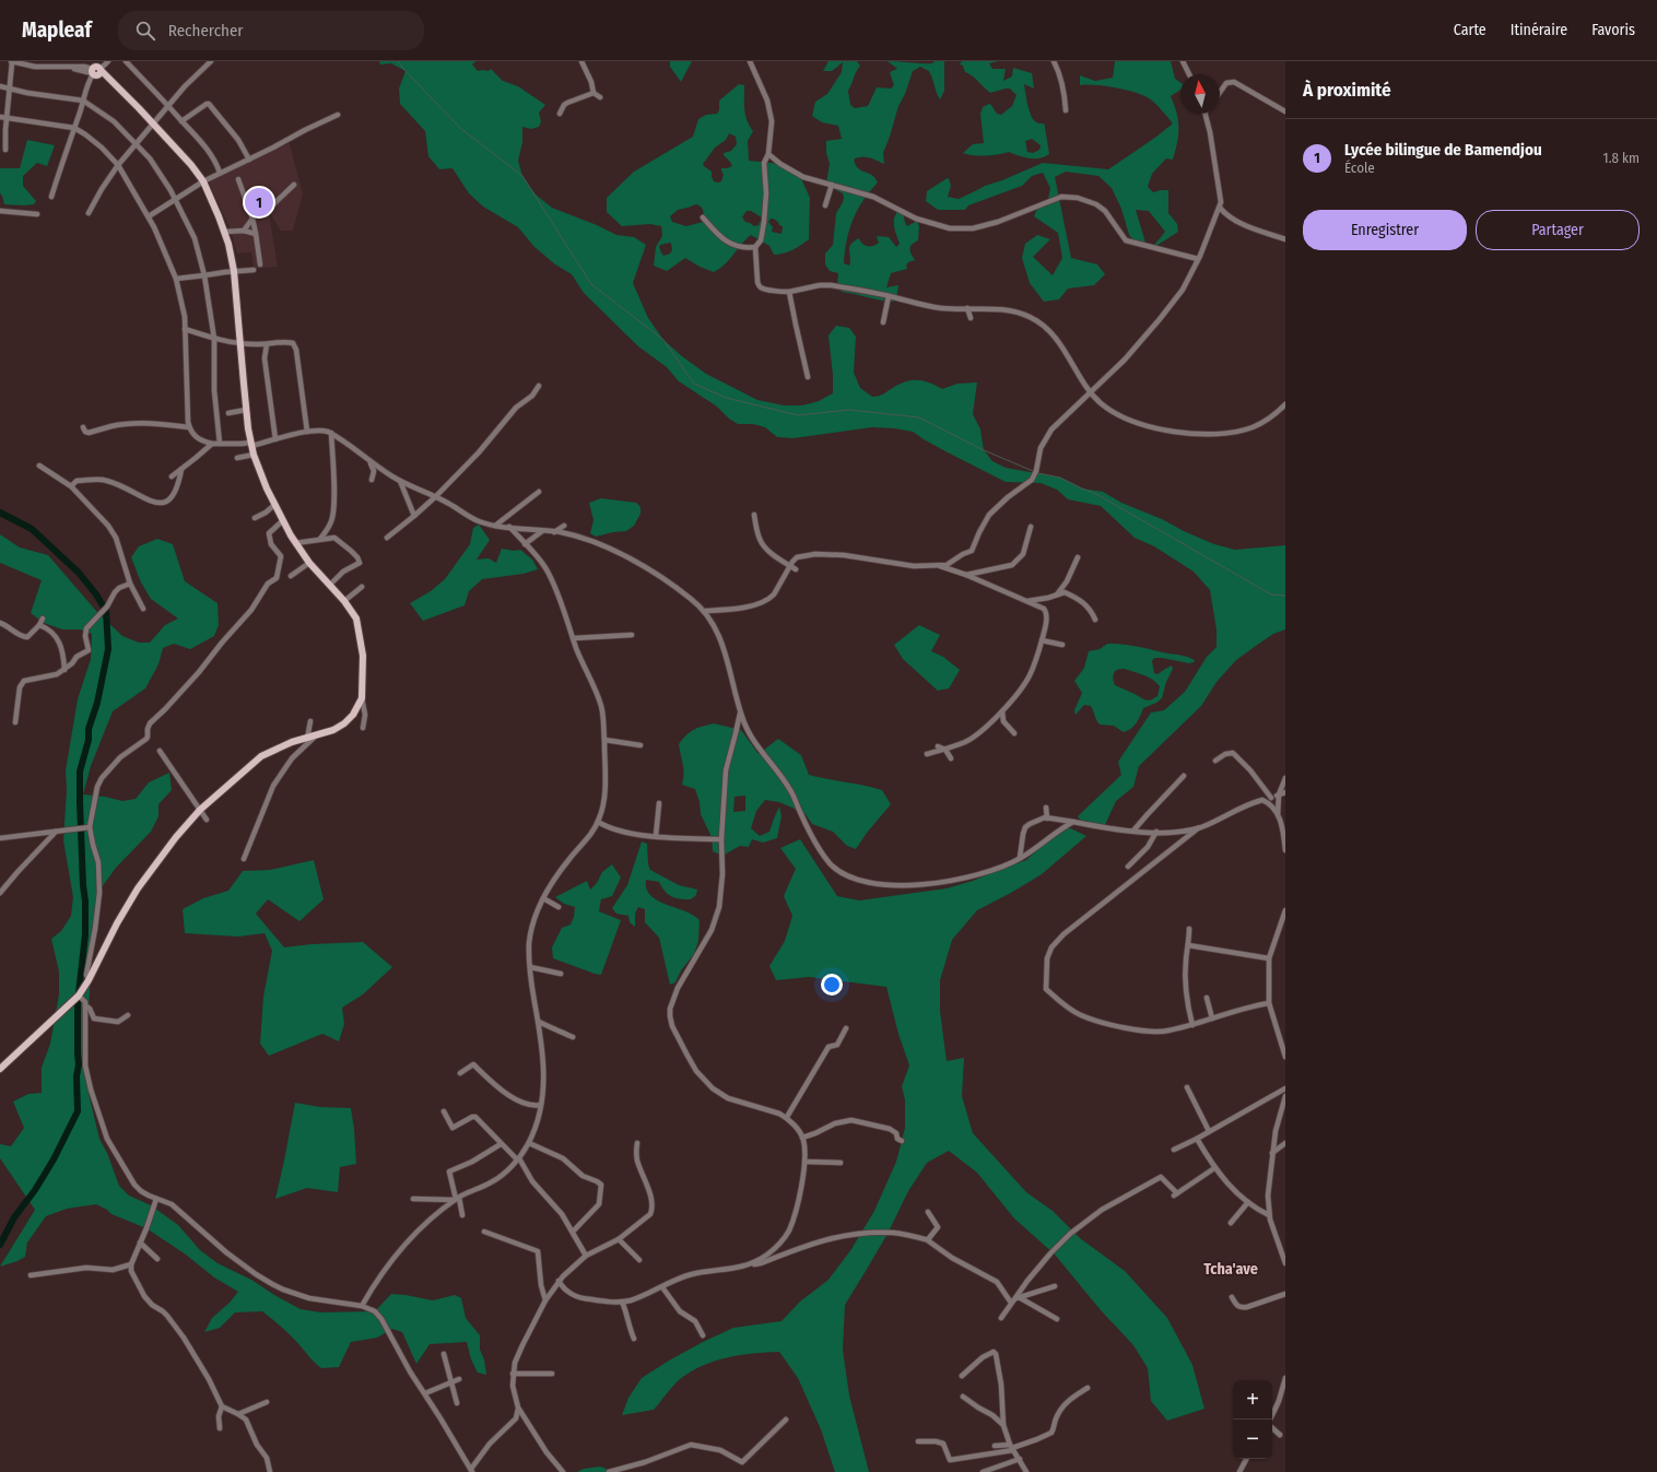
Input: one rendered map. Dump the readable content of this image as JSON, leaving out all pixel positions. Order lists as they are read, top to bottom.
{
  "districts": ["Tcha'ave"],
  "north": "top",
  "page": {
    "header": "Mapleaf",
    "search": "Rechercher",
    "nav": ["Carte", "Itinéraire", "Favoris"],
    "heading": "À proximité",
    "list": [
      {
        "mark": "1",
        "name": "Lycée bilingue de Bamendjou",
        "note": "École",
        "value": "1.8 km"
      }
    ],
    "pins": "1",
    "buttons": ["Enregistrer", "Partager"],
    "map_buttons": ["+", "−"]
  }
}
